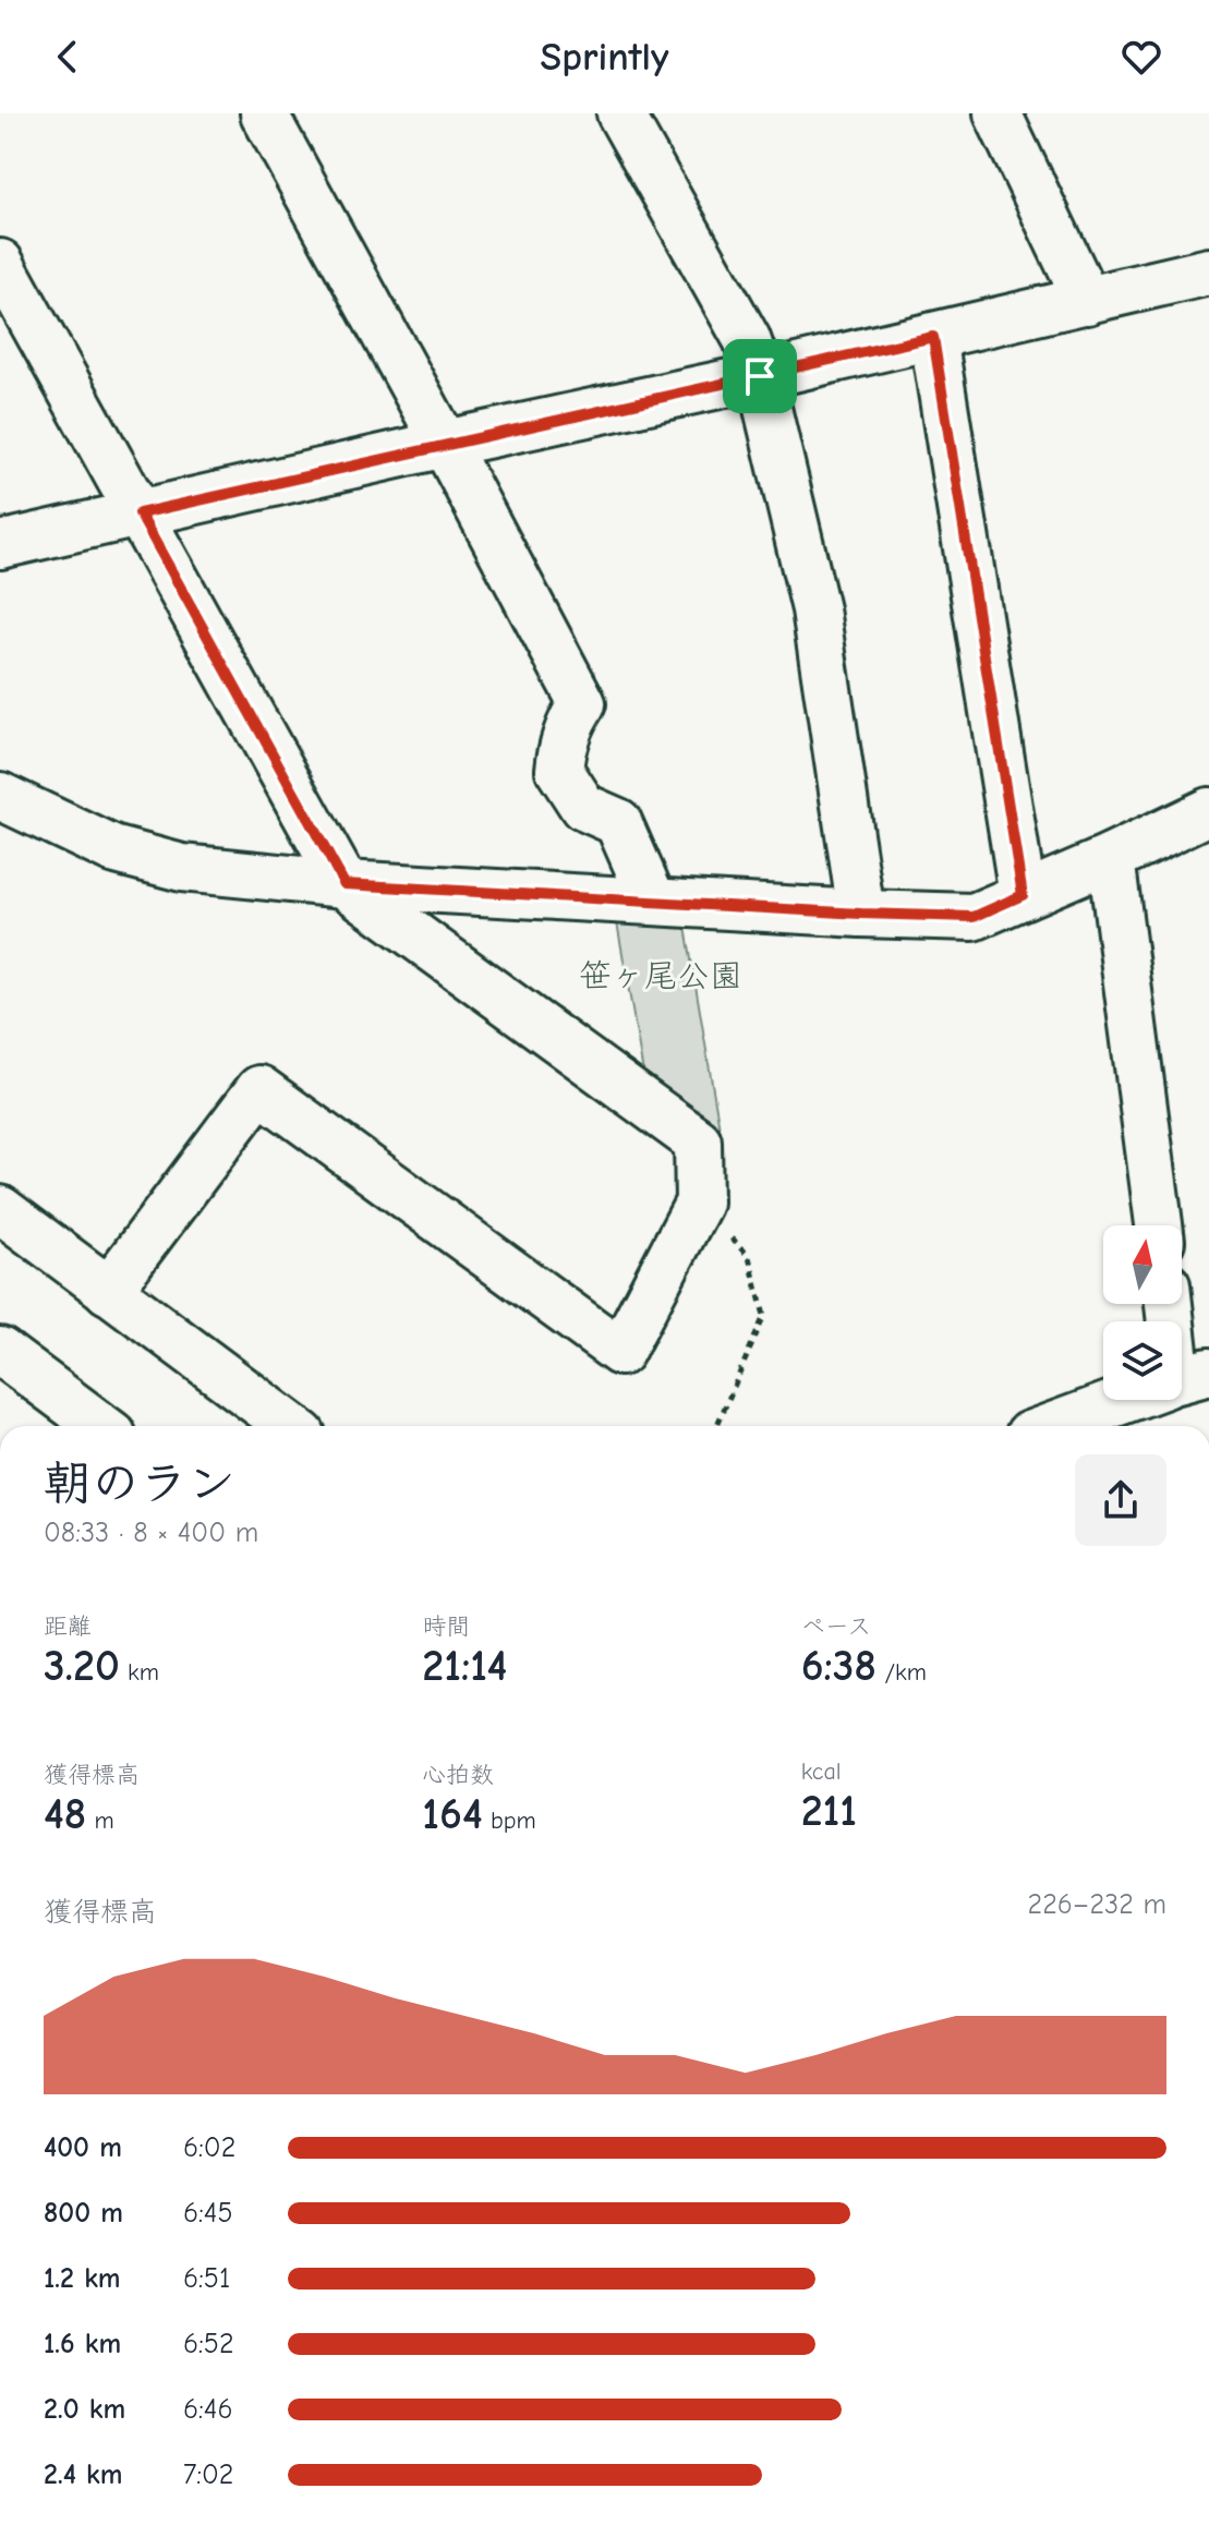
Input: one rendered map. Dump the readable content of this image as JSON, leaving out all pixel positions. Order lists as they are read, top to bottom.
{
  "parks": ["笹ヶ尾公園"],
  "north": "top",
  "page": {
    "header": "Sprintly",
    "heading": ["朝のラン", "08:33 · 8 × 400 m"],
    "stats": [
      ["距離", "3.20 km"],
      ["時間", "21:14"],
      ["ペース", "6:38 /km"],
      ["獲得標高", "48 m"],
      ["心拍数", "164 bpm"],
      ["kcal", "211"]
    ],
    "chart": ["獲得標高", "226–232 m"],
    "list": [
      {
        "name": "400 m",
        "note": "6:02"
      },
      {
        "name": "800 m",
        "note": "6:45"
      },
      {
        "name": "1.2 km",
        "note": "6:51"
      },
      {
        "name": "1.6 km",
        "note": "6:52"
      },
      {
        "name": "2.0 km",
        "note": "6:46"
      },
      {
        "name": "2.4 km",
        "note": "7:02"
      }
    ]
  }
}
